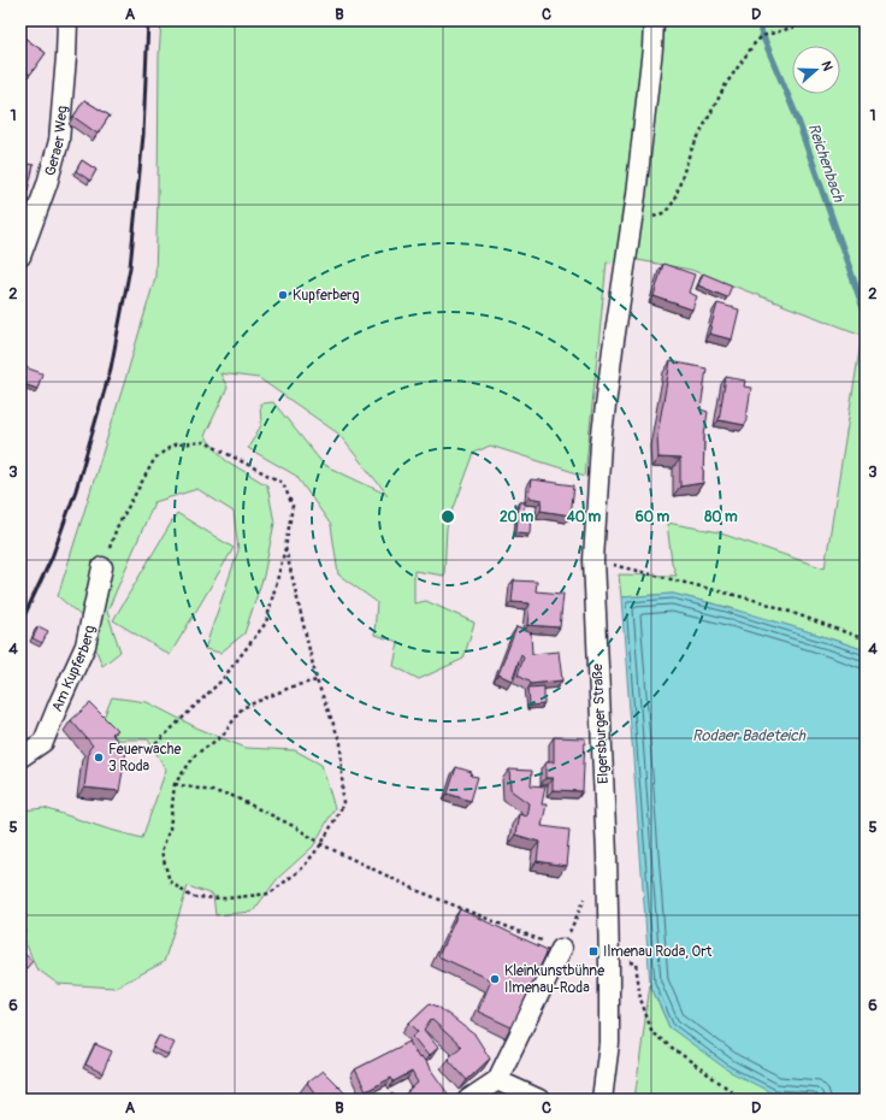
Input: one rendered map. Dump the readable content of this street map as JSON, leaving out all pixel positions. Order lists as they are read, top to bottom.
{
  "streets": {
    "street": ["Geraer Weg", "Am Kupferberg", "Elgersburger Straße"]
  },
  "water": ["Reichenbach", "Rodaer Badeteich"],
  "places": {
    "other": ["Kupferberg", "Feuerwache 3 Roda", "Kleinkunstbühne Ilmenau-Roda"],
    "transit": ["Ilmenau Roda, Ort"]
  },
  "north": "right",
  "grid": {
    "columns": [
      "A",
      "B",
      "C",
      "D"
    ],
    "rows": [
      "1",
      "2",
      "3",
      "4",
      "5",
      "6"
    ]
  },
  "rings": [
    "20 m",
    "40 m",
    "60 m",
    "80 m"
  ]
}
